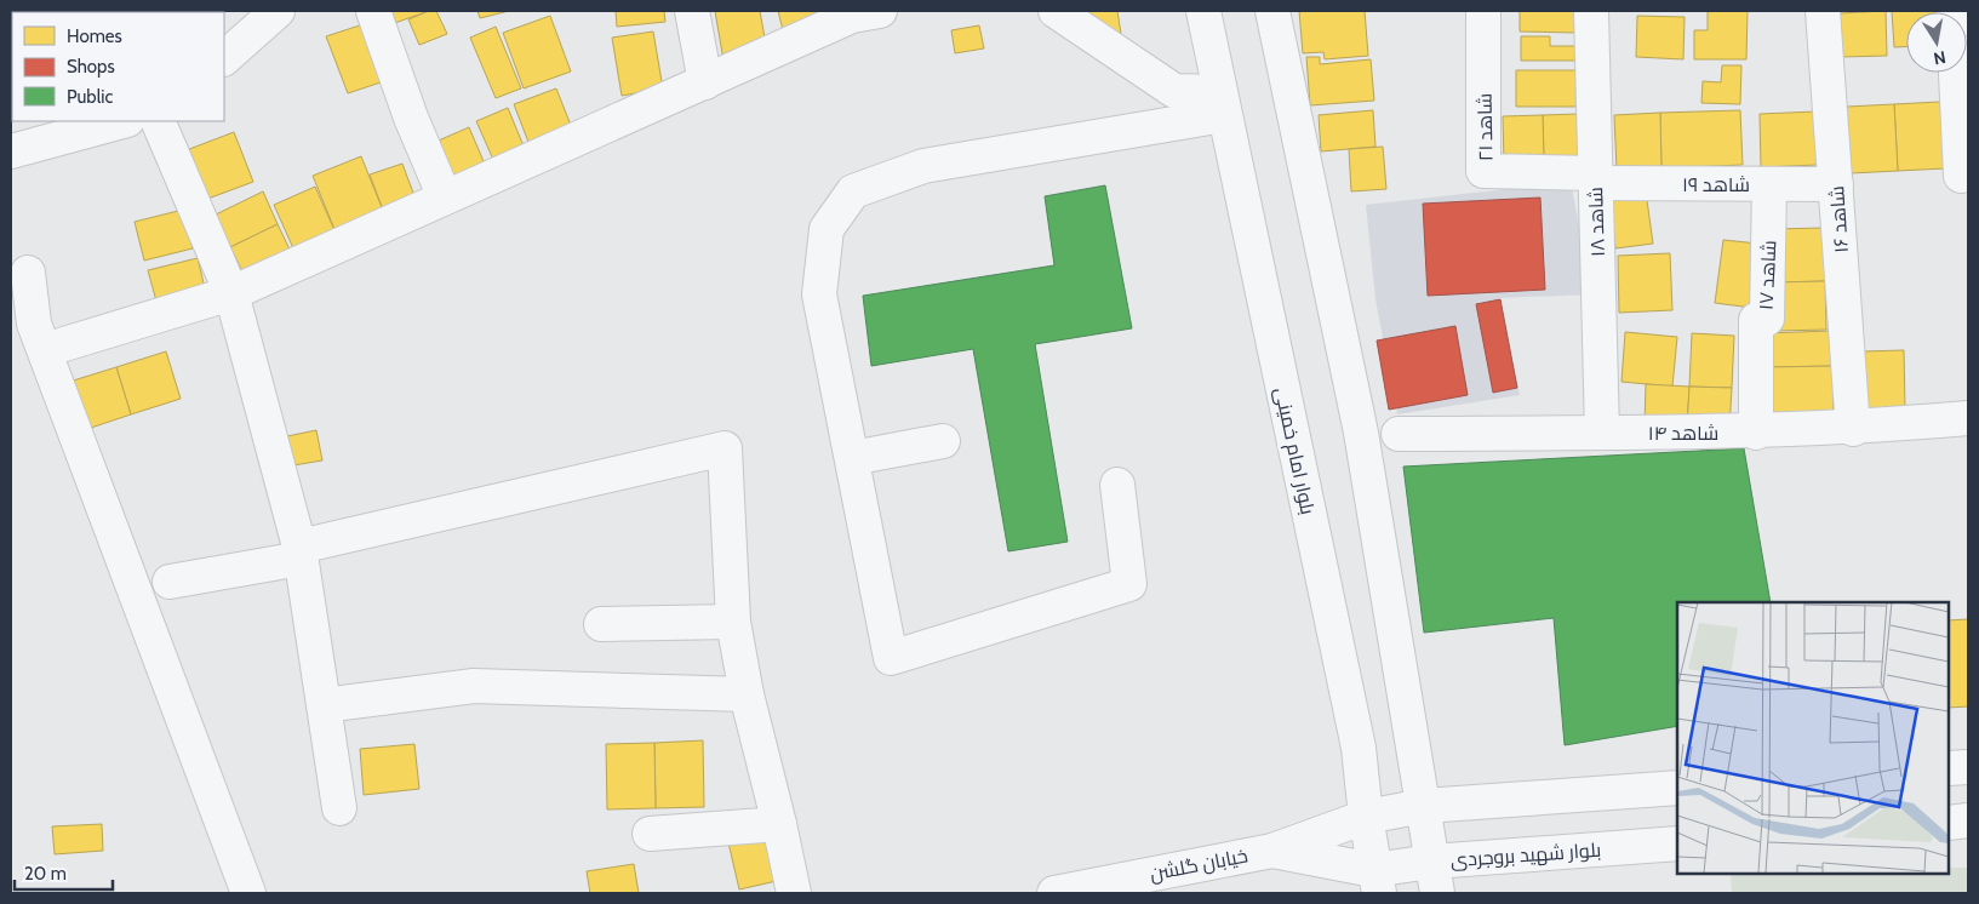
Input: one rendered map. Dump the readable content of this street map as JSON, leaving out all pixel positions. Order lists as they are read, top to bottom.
{
  "streets": {
    "street": [
      "شاهد ۲۱",
      "شاهد ۱۹",
      "شاهد ۱۶",
      "شاهد ۱۸",
      "شاهد ۱۷",
      "شاهد ۱۴",
      "بلوار امام خمینی",
      "بلوار شهید بروجردی",
      "خیابان گلشن"
    ]
  },
  "crossings": [
    ["شاهد ۲۱", "شاهد ۱۹"],
    ["شاهد ۲۱", "شاهد ۱۸"],
    ["شاهد ۱۹", "شاهد ۱۶"],
    ["شاهد ۱۹", "شاهد ۱۸"],
    ["شاهد ۱۹", "شاهد ۱۷"],
    ["شاهد ۱۶", "شاهد ۱۴"],
    ["شاهد ۱۸", "شاهد ۱۴"],
    ["شاهد ۱۷", "شاهد ۱۴"],
    ["بلوار امام خمینی", "بلوار شهید بروجردی"],
    ["بلوار امام خمینی", "خیابان گلشن"],
    ["بلوار شهید بروجردی", "خیابان گلشن"]
  ],
  "legend": ["Homes", "Shops", "Public"],
  "scale_bar": "20 m",
  "north": "bottom"
}
